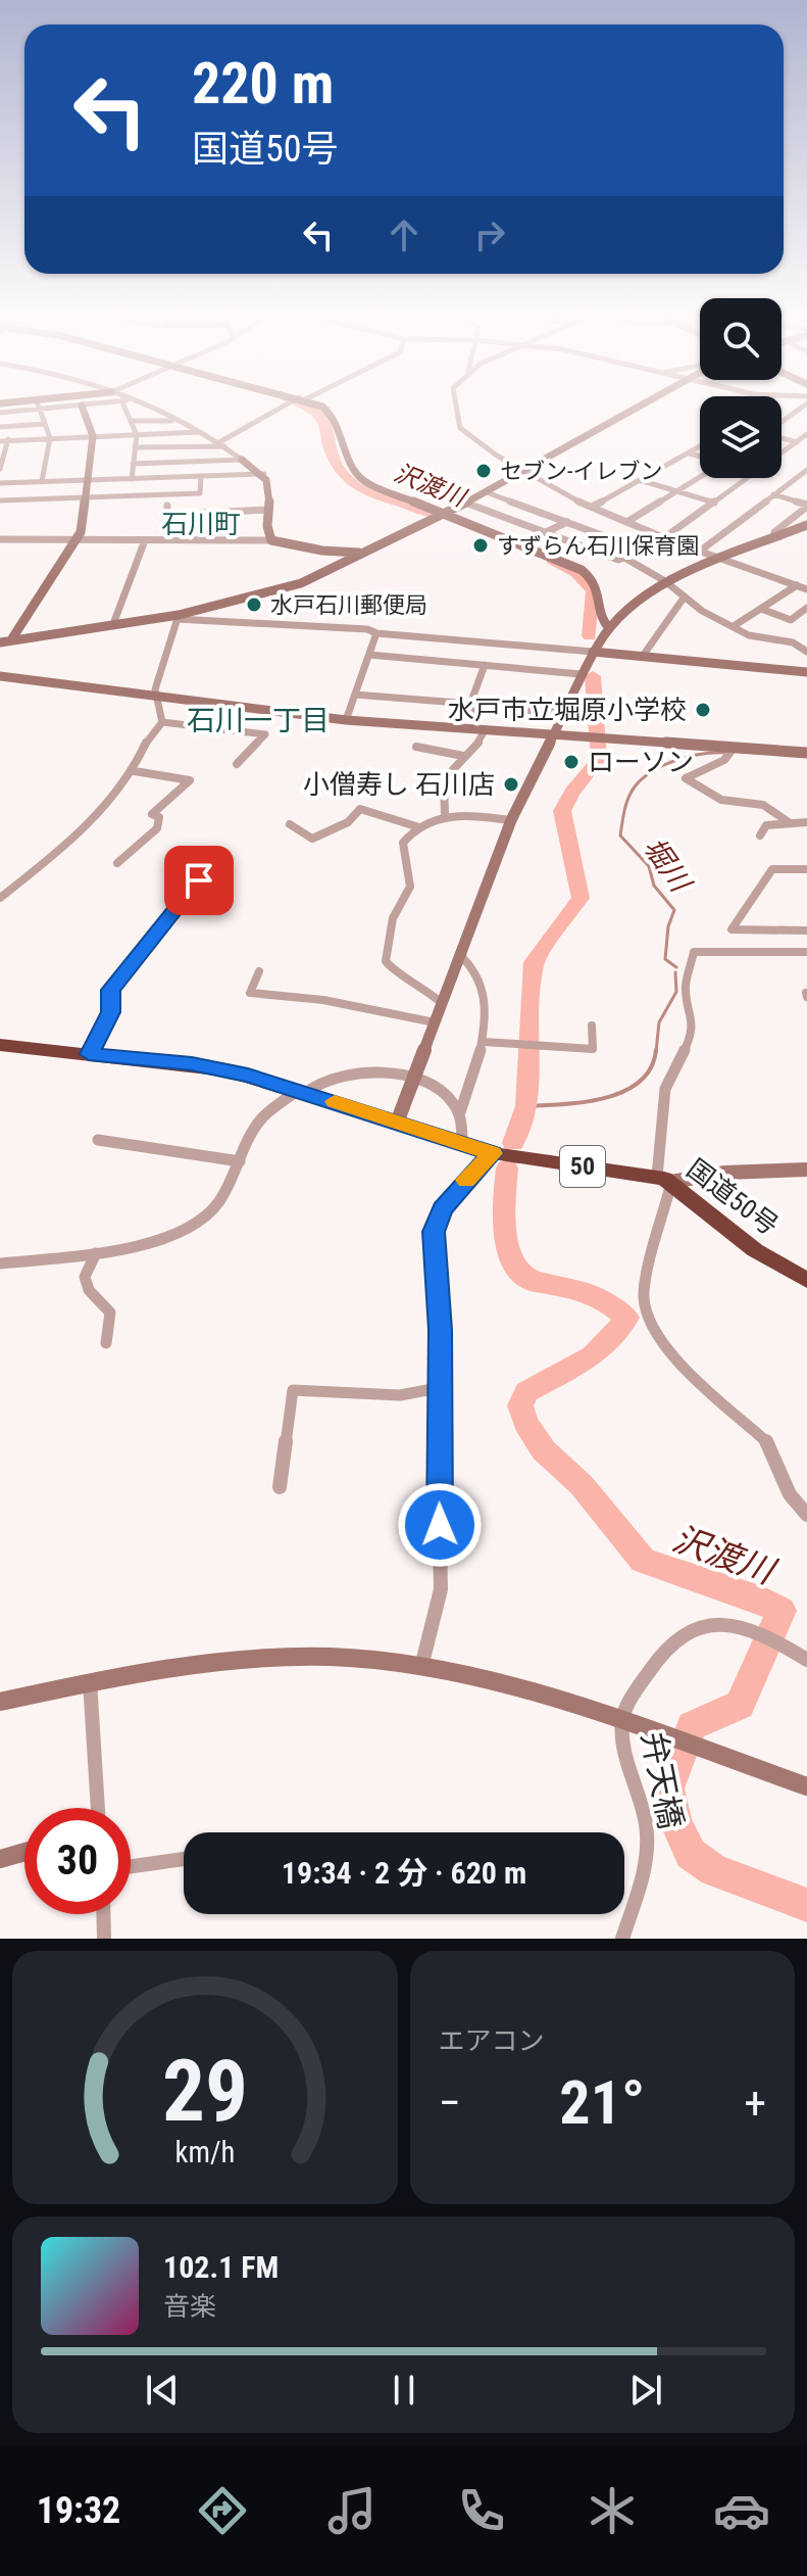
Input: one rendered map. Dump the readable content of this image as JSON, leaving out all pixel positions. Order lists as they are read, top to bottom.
{
  "streets": {
    "highway": ["50", "国道50号"],
    "street": ["弁天橋"]
  },
  "districts": ["石川町", "石川一丁目"],
  "water": ["沢渡川", "堀川"],
  "places": [
    "セブン-イレブン",
    "すずらん石川保育園",
    "水戸石川郵便局",
    "水戸市立堀原小学校",
    "ローソン",
    "小僧寿し 石川店"
  ],
  "page": {
    "turn": ["220 m", "国道50号"],
    "limit": "30",
    "trip": "19:34 · 2 分 · 620 m",
    "tile": "エアコン",
    "heat": ["−", "21°", "+"],
    "song": ["102.1 FM", "音楽"],
    "tabs": "19:32",
    "gauge": ["29", "km/h"]
  }
}
